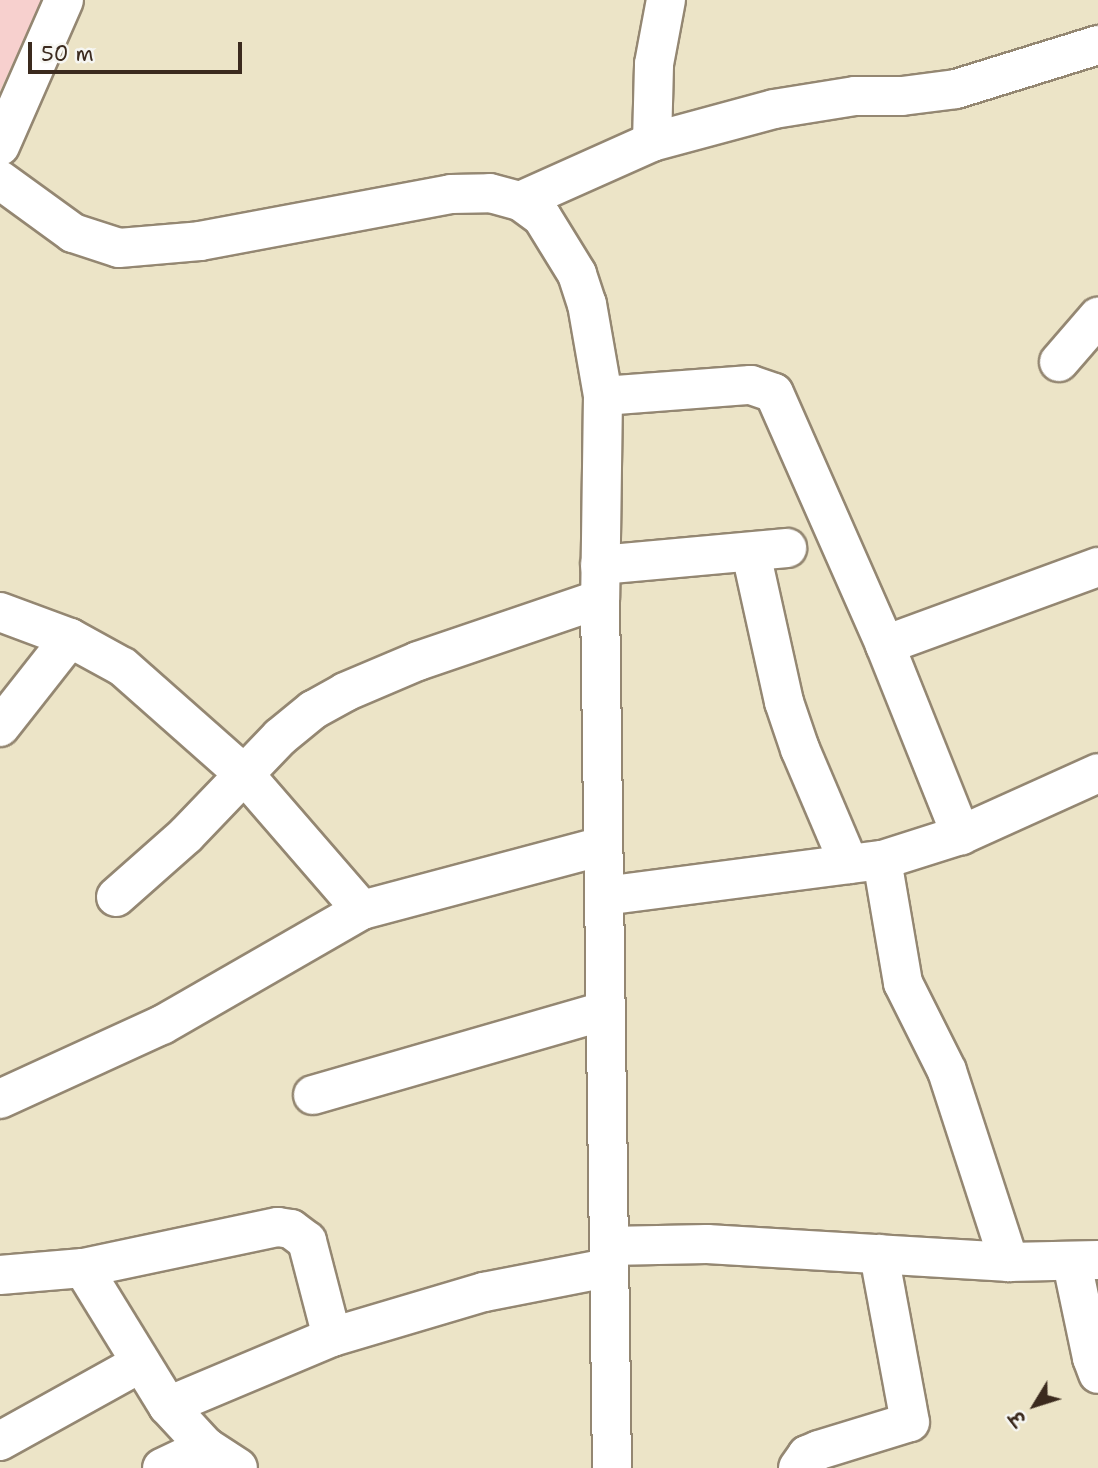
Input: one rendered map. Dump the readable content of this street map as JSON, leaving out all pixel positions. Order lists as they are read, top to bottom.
{
  "scale_bar": "50 m",
  "north": "bottom left"
}
